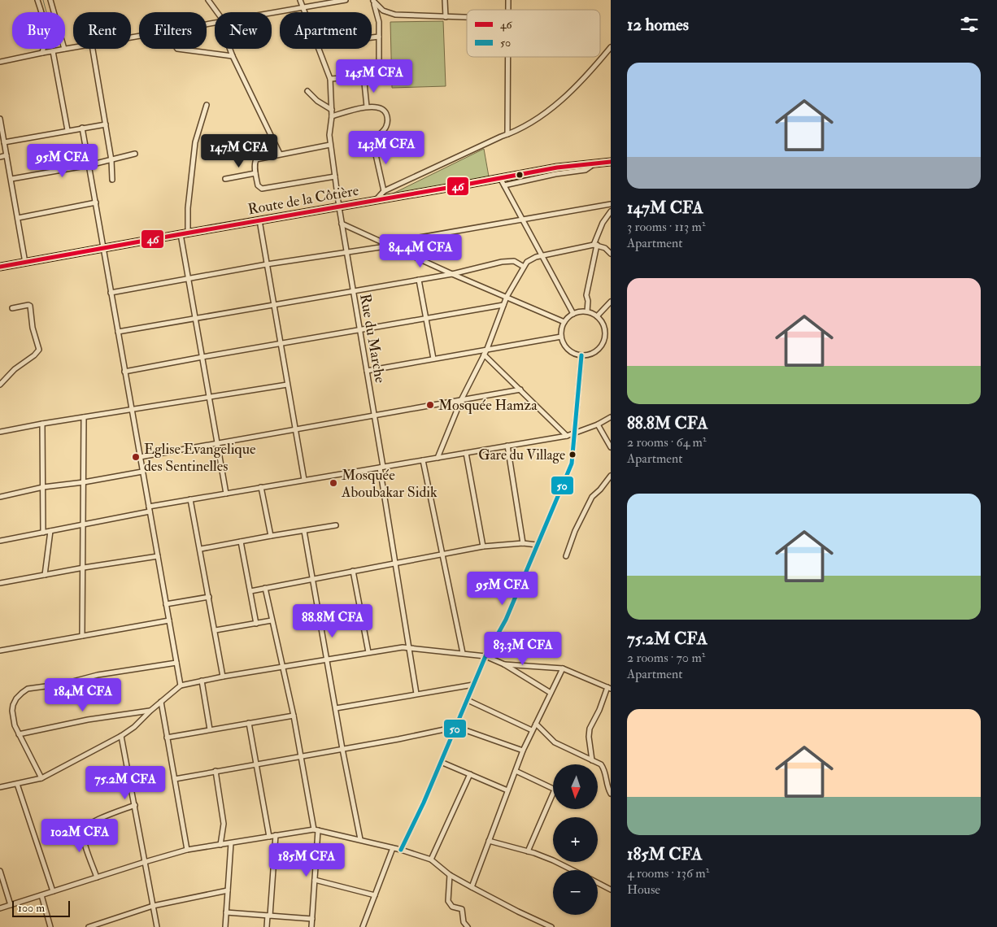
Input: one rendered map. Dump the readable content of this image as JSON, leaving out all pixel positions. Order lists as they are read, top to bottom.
{
  "streets": {
    "main road": ["Route de la Côtière"],
    "street": ["Rue du Marche"]
  },
  "crossings": [
    ["Route de la Côtière", "Rue du Marche"]
  ],
  "places": [
    "Mosquée Hamza",
    "Gare du Village",
    "Eglise Evangelique des Sentinelles",
    "Mosquée Aboubakar Sidik"
  ],
  "lines": ["transit line 46", "transit line 50"],
  "legend": ["46", "50"],
  "scale_bar": "100 m",
  "north": "bottom",
  "page": {
    "heading": "12 homes",
    "chip": [
      "Buy",
      "Rent",
      "Filters",
      "New",
      "Apartment"
    ],
    "list": [
      {
        "name": "147M CFA",
        "note": "3 rooms · 113 m² · Apartment"
      },
      {
        "name": "88.8M CFA",
        "note": "2 rooms · 64 m² · Apartment"
      },
      {
        "name": "75.2M CFA",
        "note": "2 rooms · 70 m² · Apartment"
      },
      {
        "name": "185M CFA",
        "note": "4 rooms · 136 m² · House"
      }
    ],
    "price": [
      "145M CFA",
      "143M CFA",
      "147M CFA",
      "95M CFA",
      "84.4M CFA",
      "95M CFA",
      "88.8M CFA",
      "83.3M CFA",
      "184M CFA",
      "75.2M CFA",
      "102M CFA",
      "185M CFA"
    ],
    "map_buttons": ["+", "−"],
    "scale": "100 m"
  }
}
